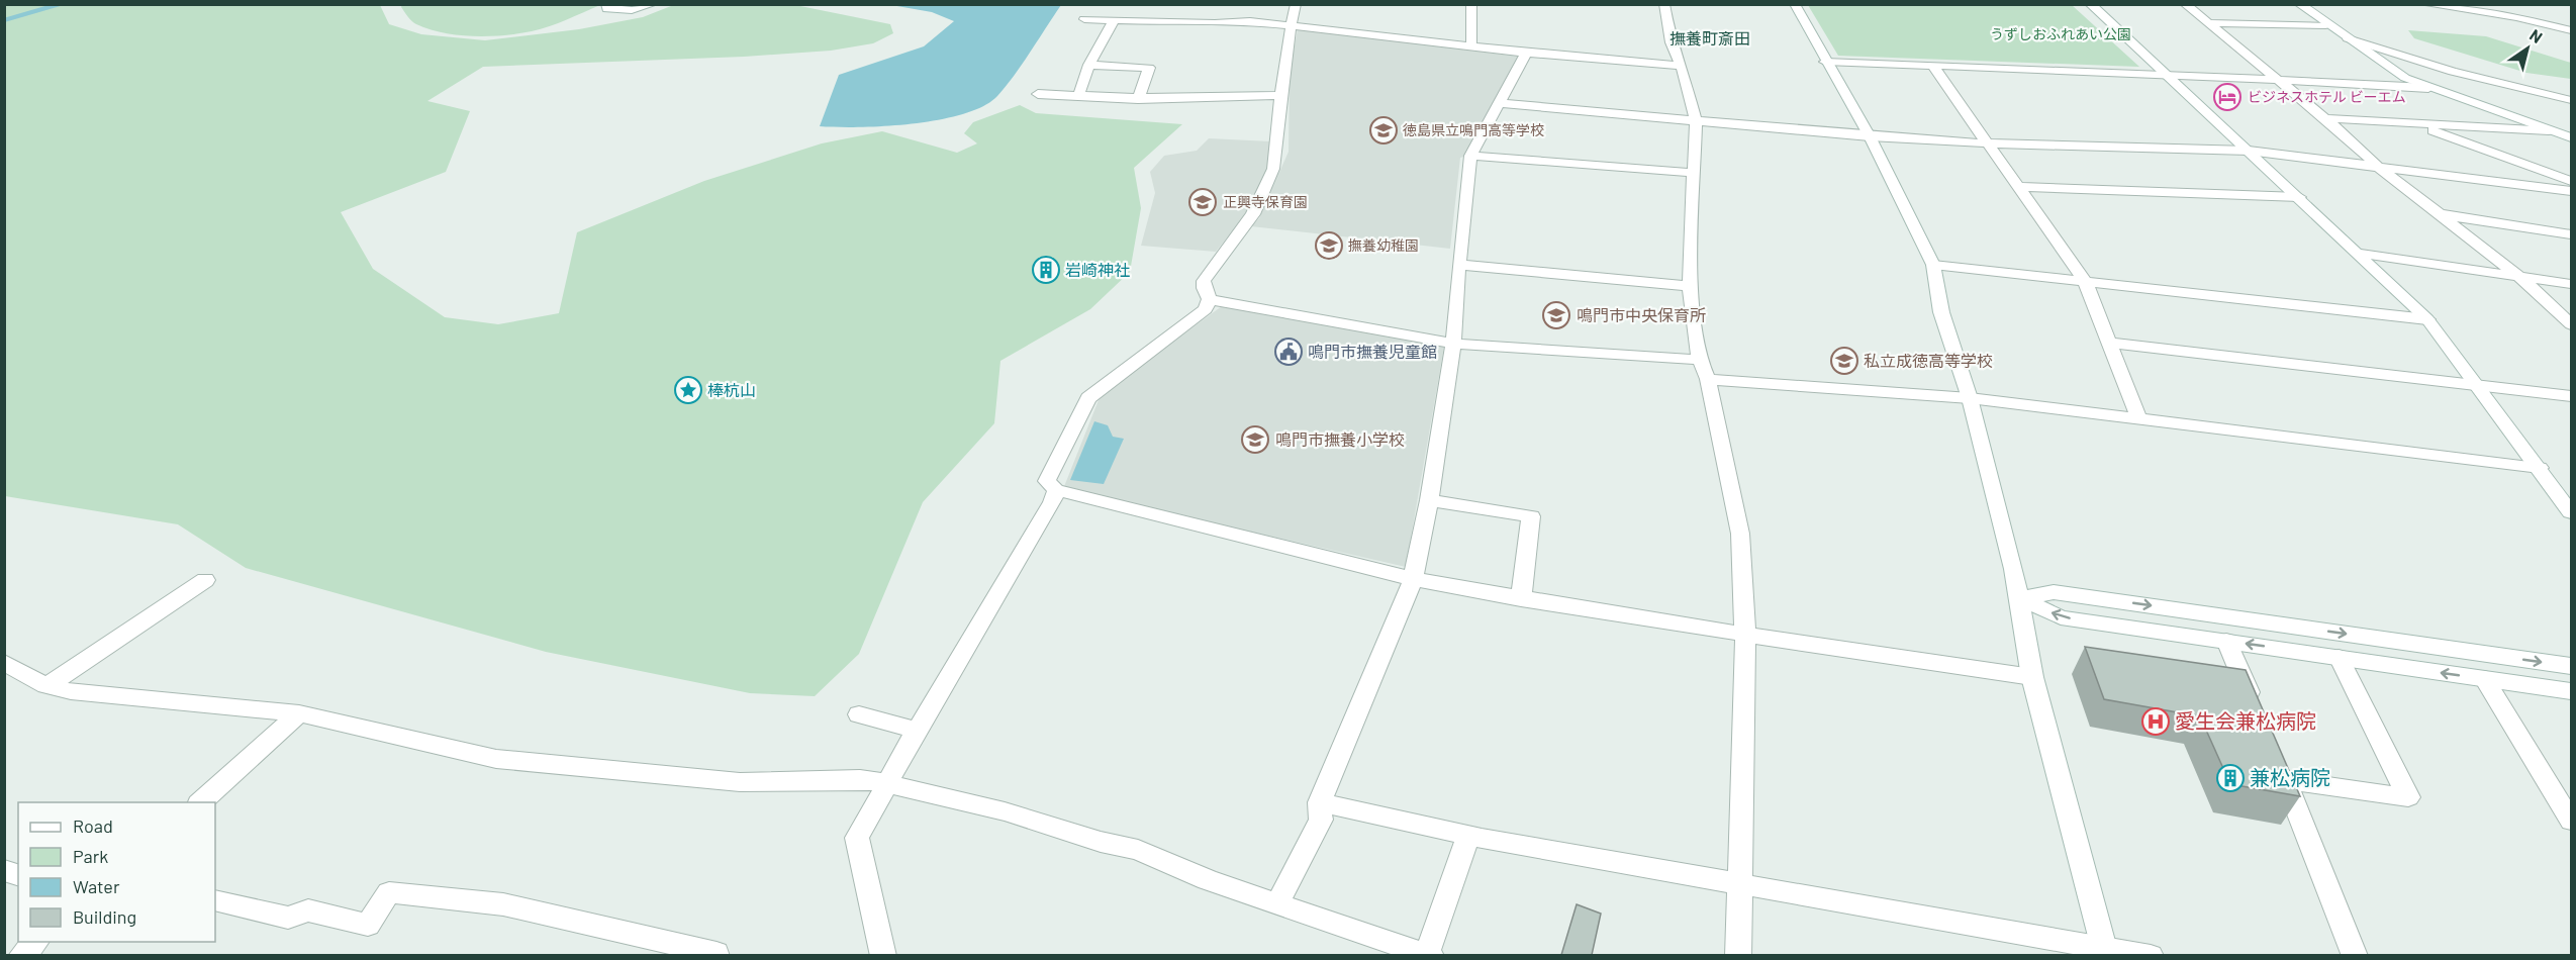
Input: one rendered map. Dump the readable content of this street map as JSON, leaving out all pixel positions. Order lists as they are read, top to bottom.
{
  "districts": ["撫養町斎田"],
  "parks": ["うずしおふれあい公園"],
  "places": {
    "hotel": ["ビジネスホテル ビーエム"],
    "school or university": [
      "徳島県立鳴門高等学校",
      "正興寺保育園",
      "撫養幼稚園",
      "鳴門市中央保育所",
      "私立成徳高等学校",
      "鳴門市撫養小学校"
    ],
    "building": ["岩崎神社", "兼松病院"],
    "public building": ["鳴門市撫養児童館"],
    "place": ["棒杭山"],
    "hospital": ["愛生会兼松病院"]
  },
  "legend": [
    "Road",
    "Park",
    "Water",
    "Building"
  ],
  "north": "top right"
}
